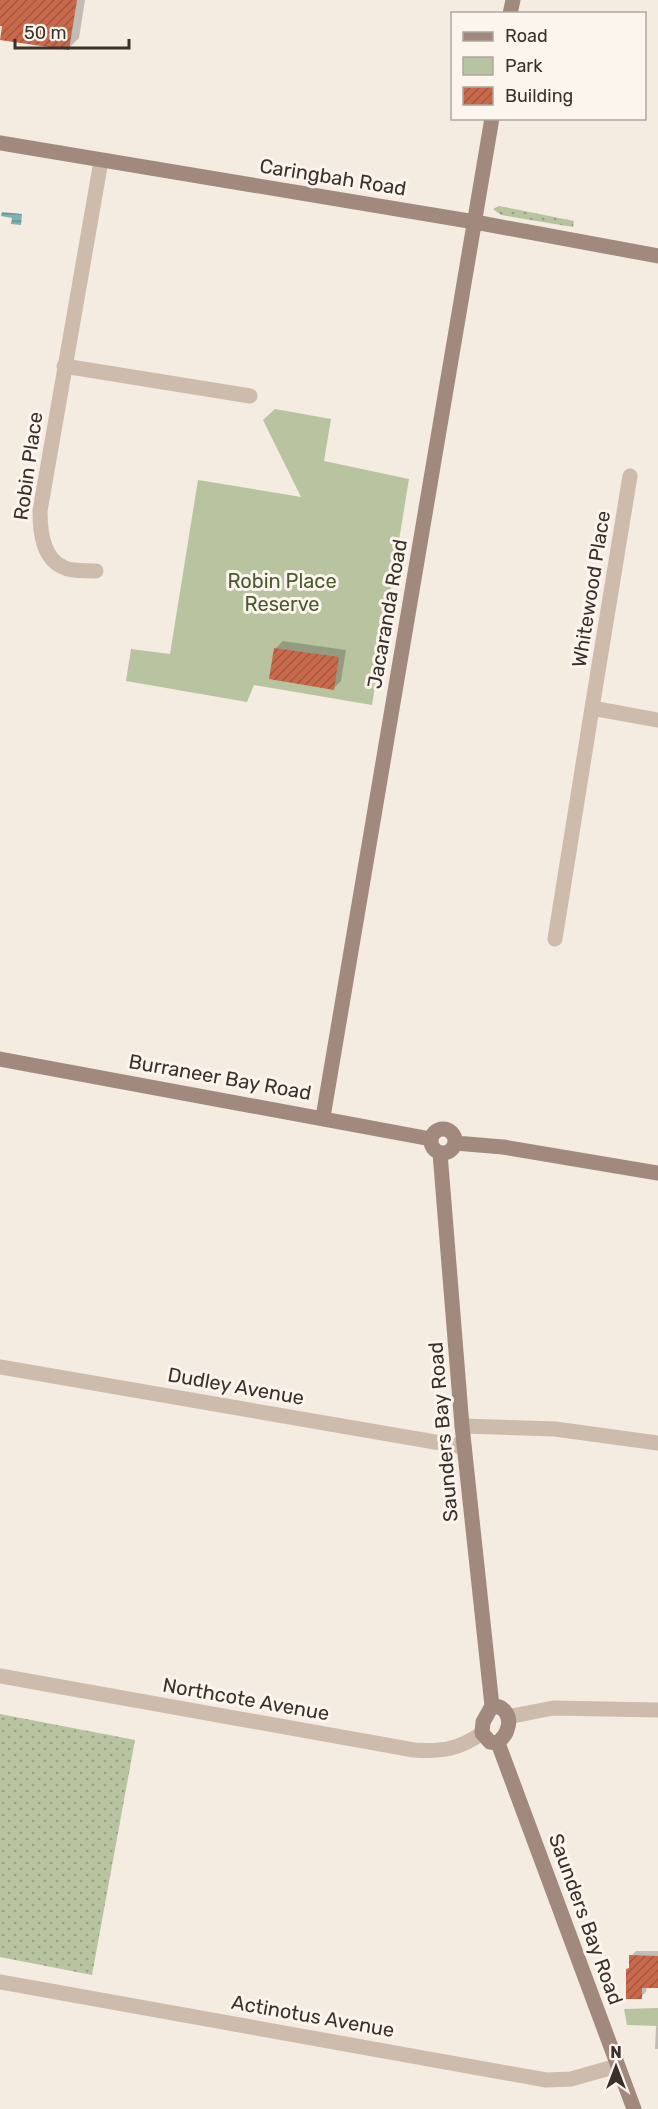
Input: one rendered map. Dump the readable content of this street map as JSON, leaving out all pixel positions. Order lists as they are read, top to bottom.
{
  "streets": {
    "street": [
      "Caringbah Road",
      "Robin Place",
      "Whitewood Place",
      "Jacaranda Road",
      "Burraneer Bay Road",
      "Dudley Avenue",
      "Saunders Bay Road",
      "Northcote Avenue",
      "Actinotus Avenue"
    ]
  },
  "crossings": [
    ["Caringbah Road", "Robin Place"],
    ["Caringbah Road", "Jacaranda Road"],
    ["Jacaranda Road", "Burraneer Bay Road"],
    ["Burraneer Bay Road", "Saunders Bay Road"],
    ["Dudley Avenue", "Saunders Bay Road"],
    ["Saunders Bay Road", "Northcote Avenue"],
    ["Saunders Bay Road", "Actinotus Avenue"]
  ],
  "parks": ["Robin Place Reserve"],
  "legend": ["Road", "Park", "Building"],
  "scale_bar": "50 m",
  "north": "top"
}
